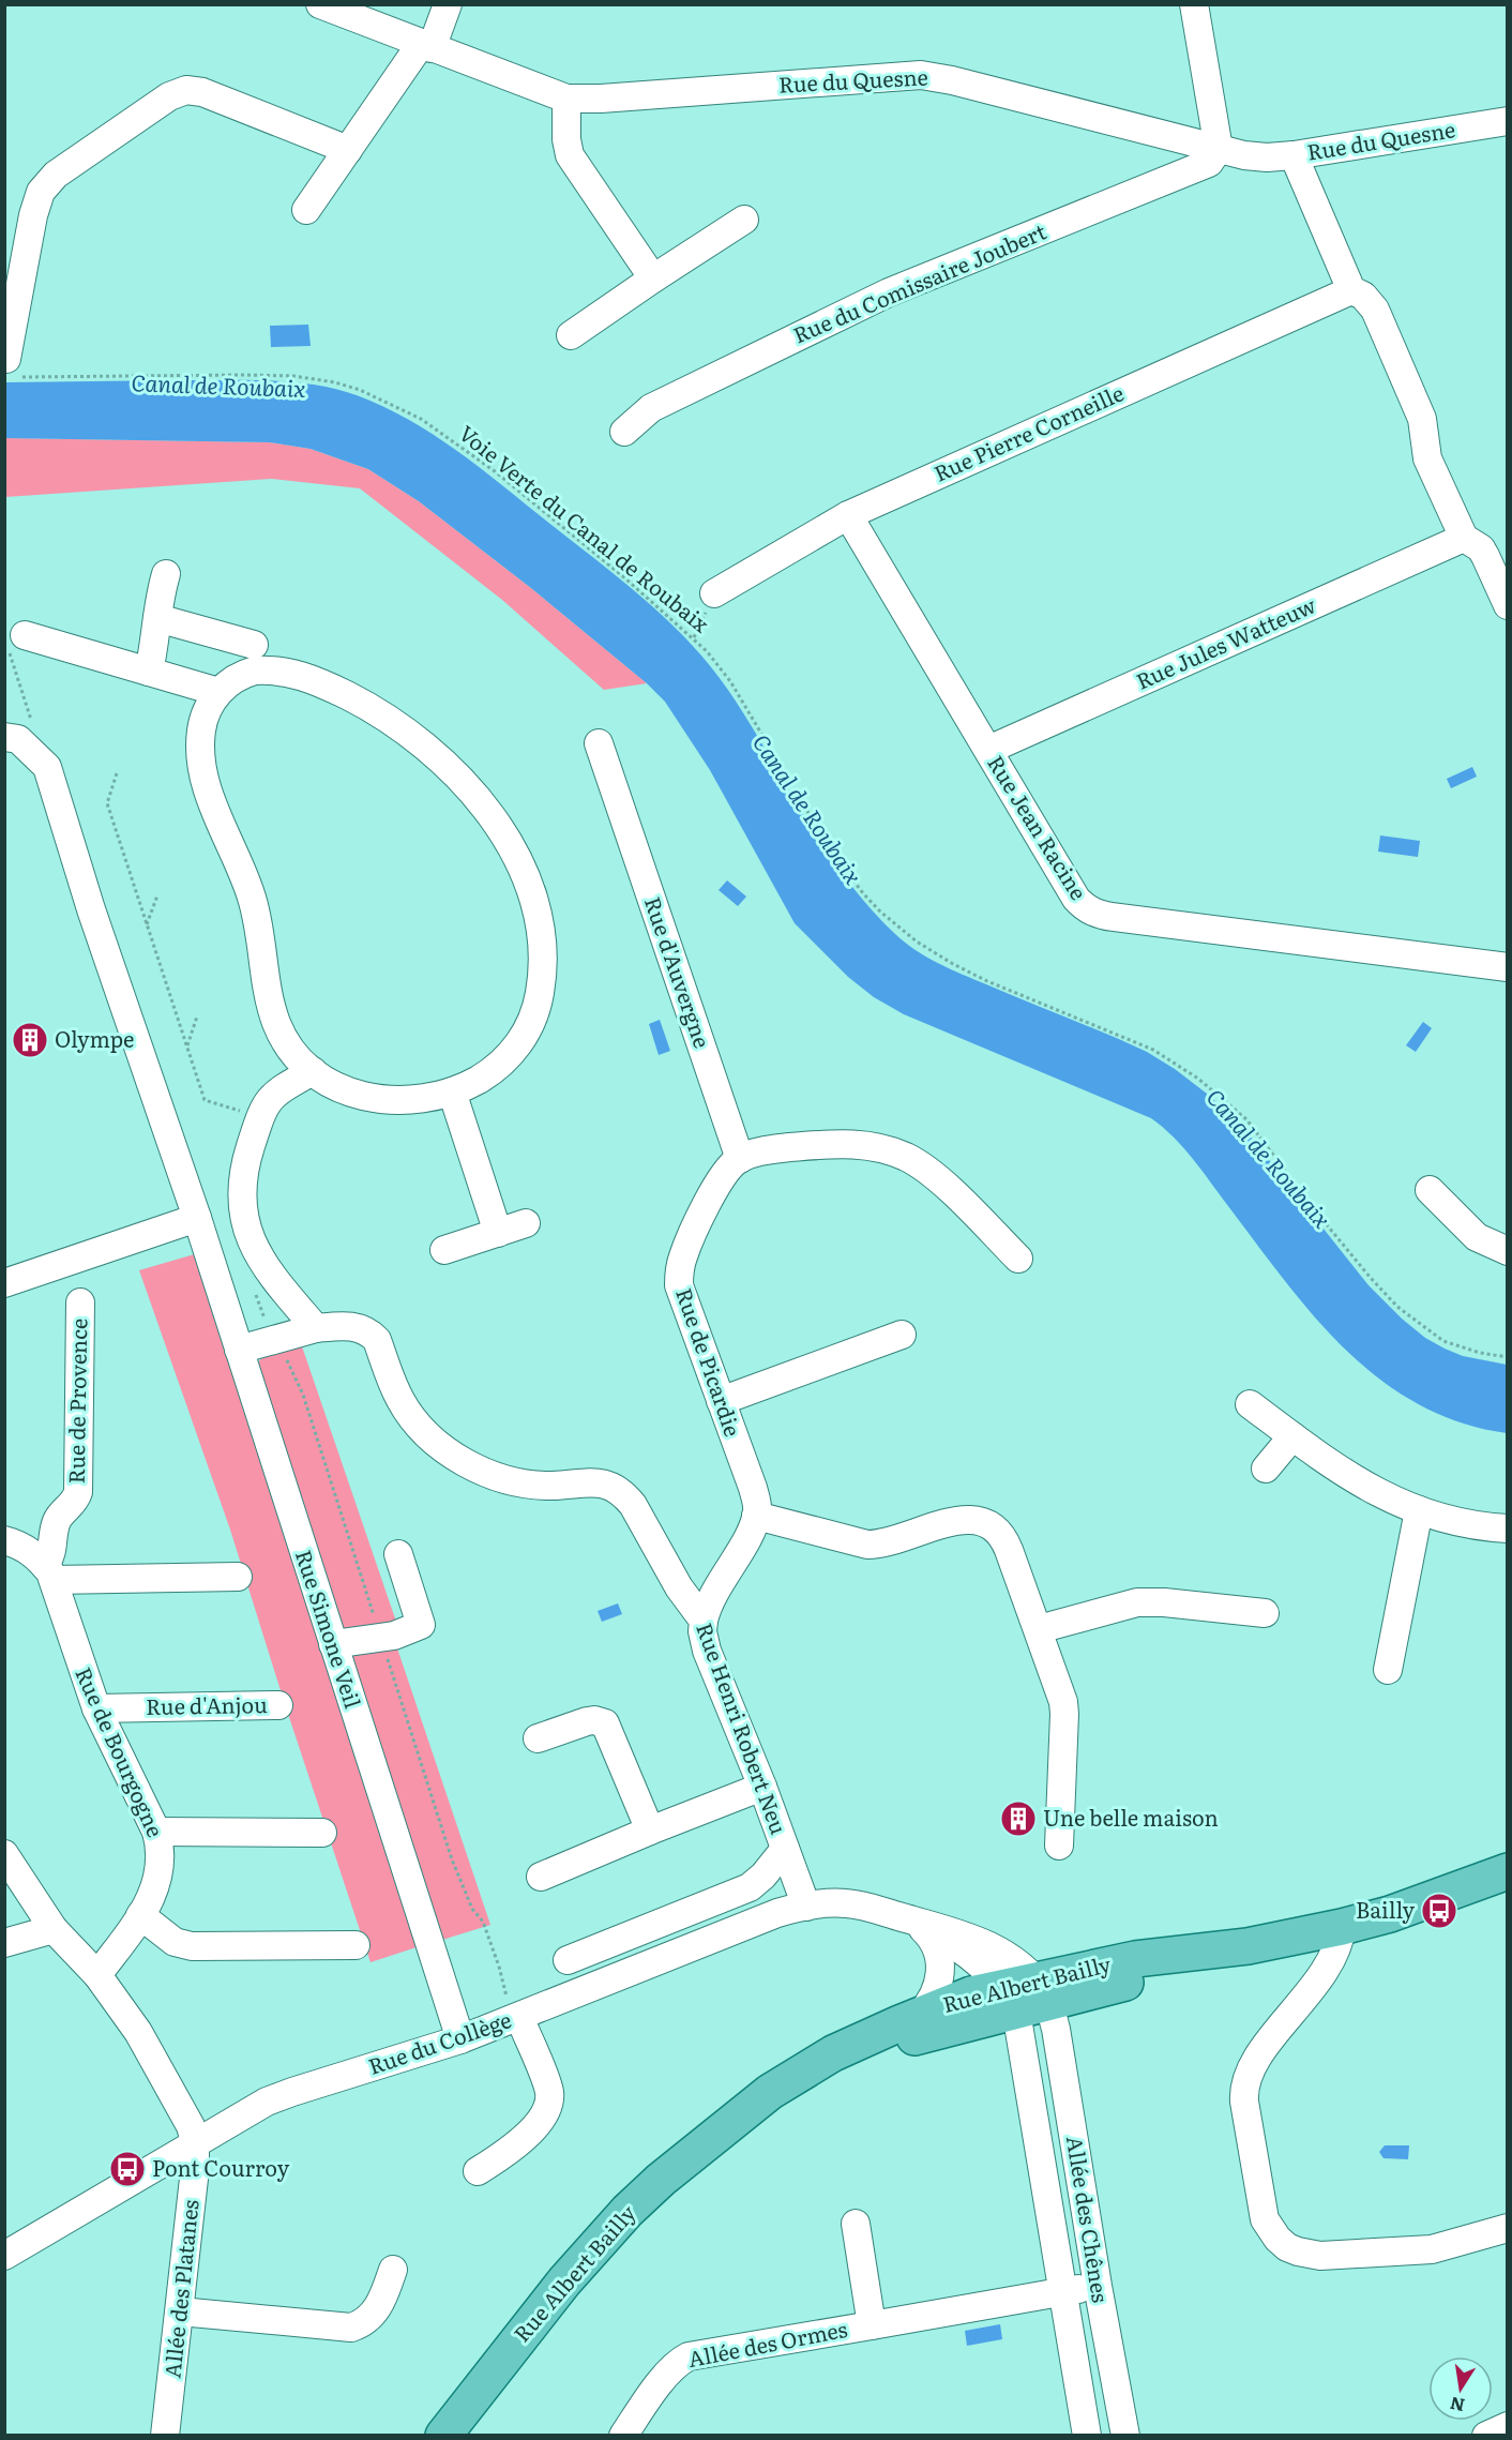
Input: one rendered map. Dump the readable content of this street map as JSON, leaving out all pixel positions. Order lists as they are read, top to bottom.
{
  "streets": {
    "main road": ["Rue Albert Bailly"],
    "street": [
      "Rue du Quesne",
      "Rue du Comissaire Joubert",
      "Rue Pierre Corneille",
      "Rue Jules Watteuw",
      "Rue Jean Racine",
      "Rue d'Auvergne",
      "Rue de Picardie",
      "Rue de Provence",
      "Rue Simone Veil",
      "Rue d'Anjou",
      "Rue Henri Robert Neu",
      "Rue de Bourgogne",
      "Rue du Collège",
      "Allée des Chênes",
      "Allée des Platanes",
      "Allée des Ormes"
    ],
    "path": ["Voie Verte du Canal de Roubaix"]
  },
  "crossings": [
    ["Rue du Quesne", "Rue du Comissaire Joubert"],
    ["Rue Pierre Corneille", "Rue Jean Racine"],
    ["Rue Jules Watteuw", "Rue Jean Racine"],
    ["Rue d'Auvergne", "Rue de Picardie"],
    ["Rue de Provence", "Rue de Bourgogne"],
    ["Rue Simone Veil", "Rue Henri Robert Neu"],
    ["Rue Simone Veil", "Rue du Collège"],
    ["Rue d'Anjou", "Rue de Bourgogne"],
    ["Rue Henri Robert Neu", "Rue du Collège"],
    ["Rue Albert Bailly", "Rue du Collège"],
    ["Rue Albert Bailly", "Allée des Chênes"],
    ["Rue du Collège", "Allée des Chênes"],
    ["Rue du Collège", "Allée des Platanes"],
    ["Allée des Chênes", "Allée des Ormes"]
  ],
  "water": ["Canal de Roubaix"],
  "places": {
    "building": ["Olympe", "Une belle maison"],
    "bus stop": ["Bailly", "Pont Courroy"]
  },
  "north": "bottom"
}
